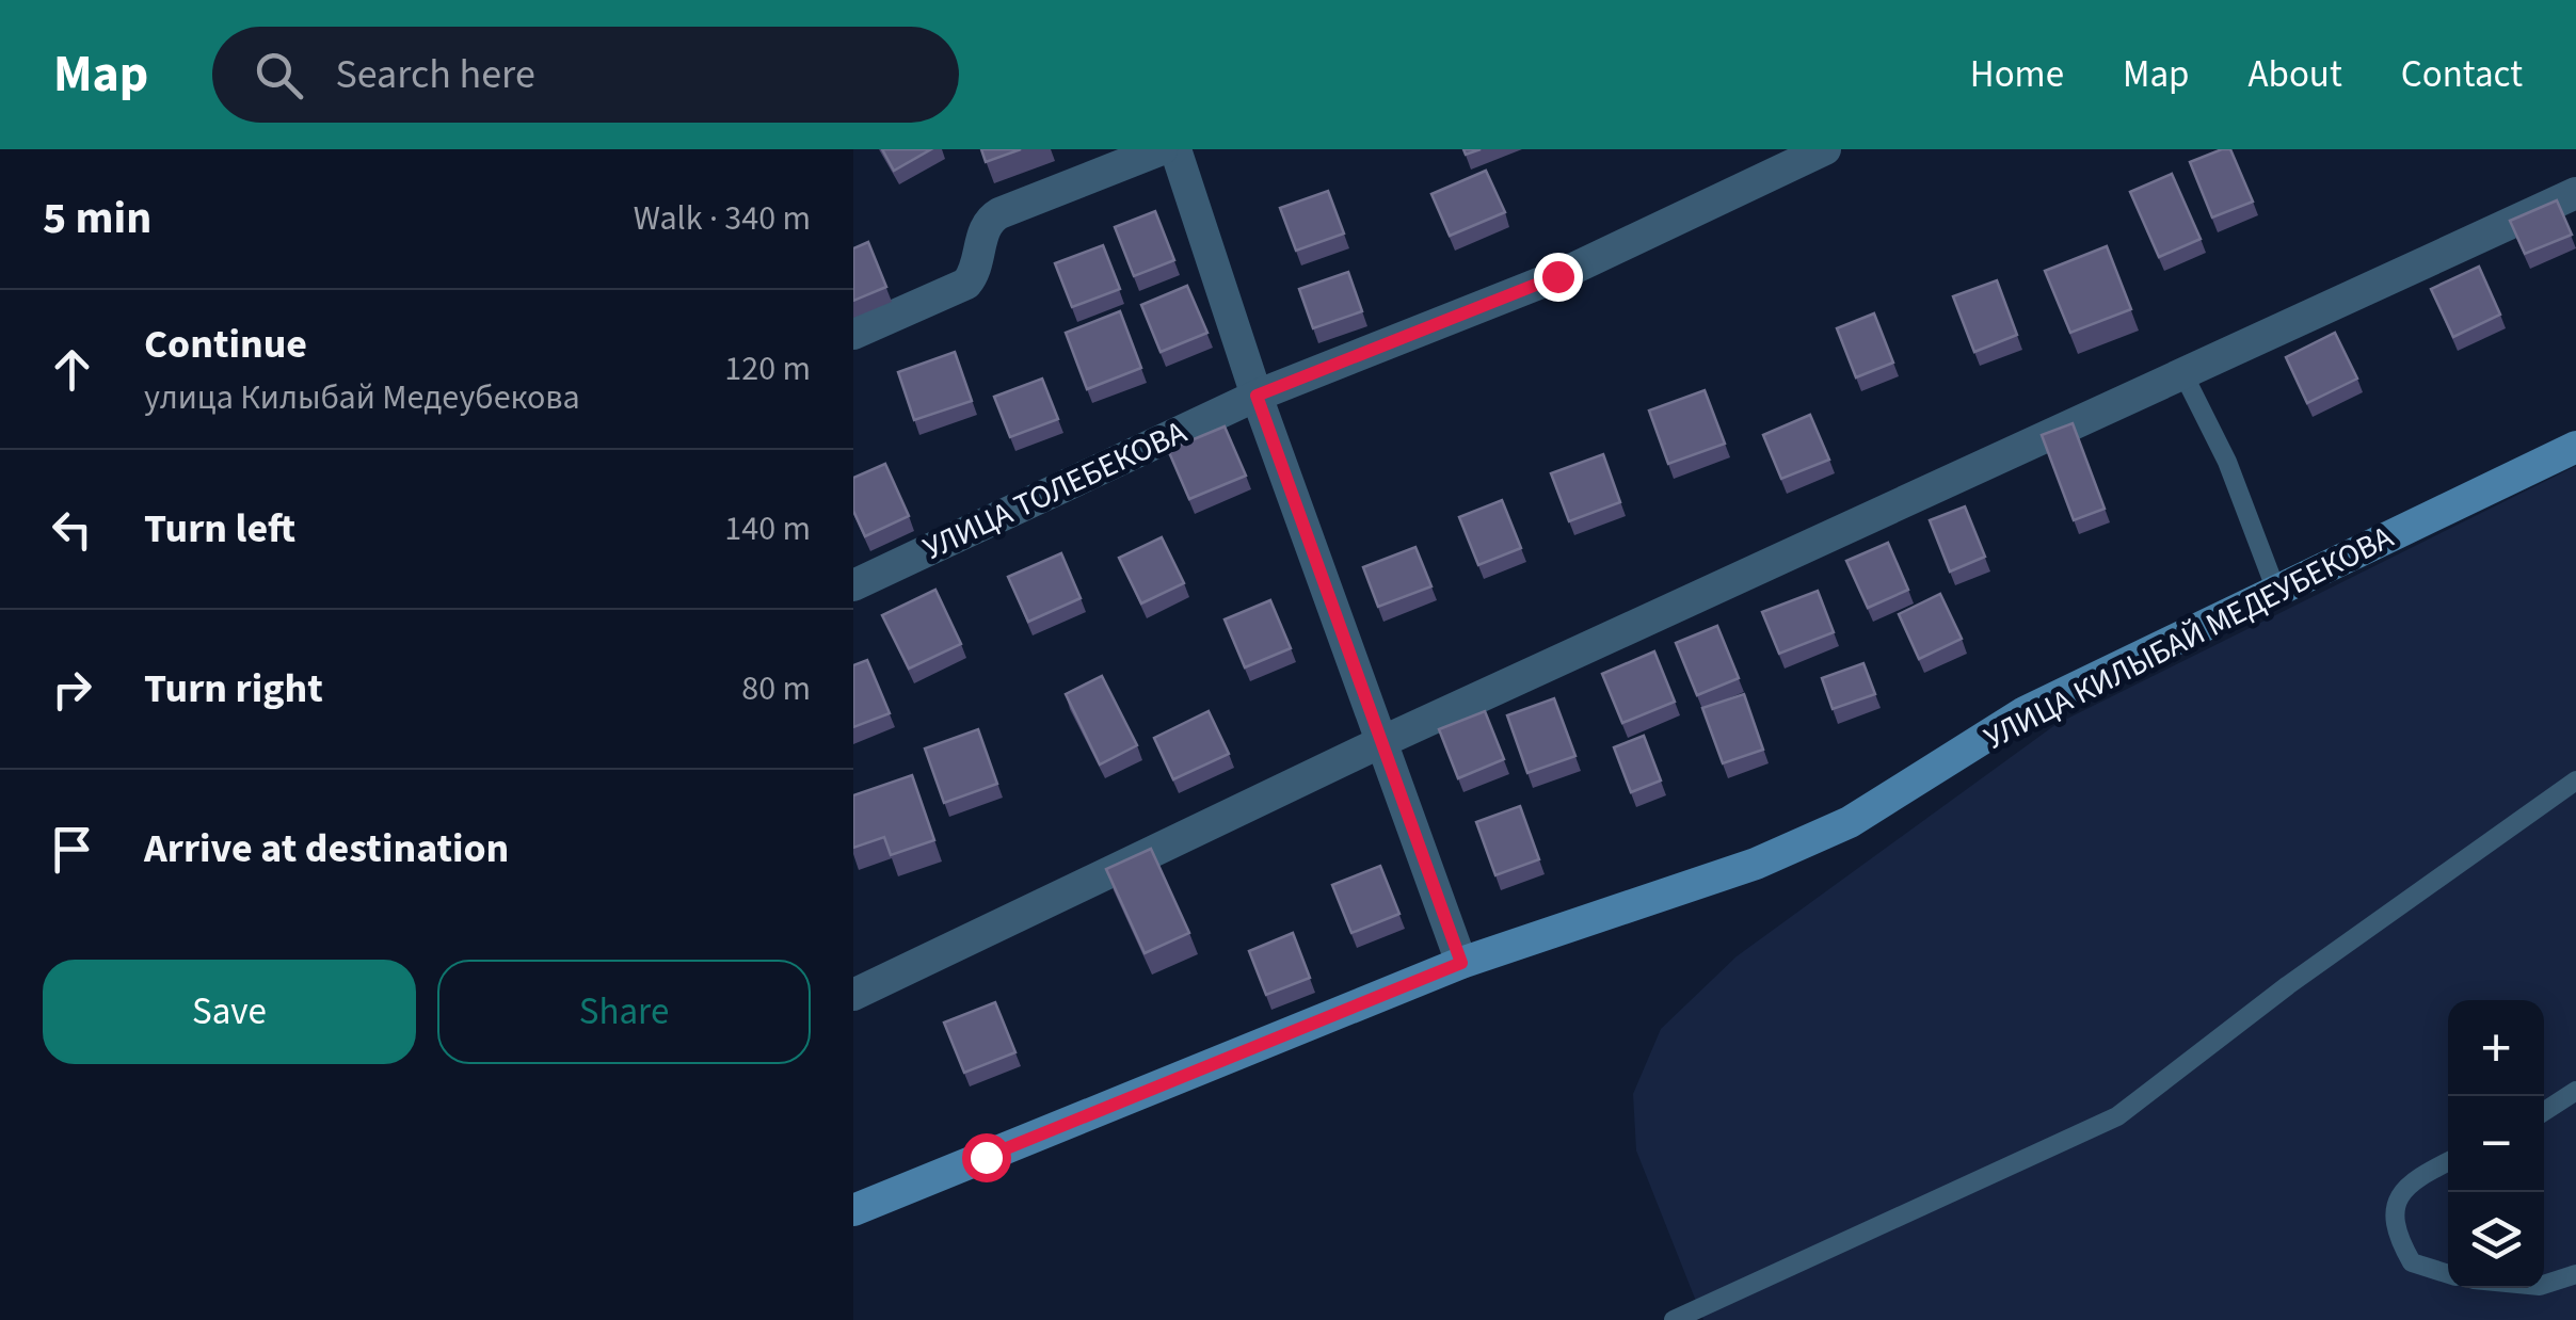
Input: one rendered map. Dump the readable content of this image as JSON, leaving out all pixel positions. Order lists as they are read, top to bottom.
{
  "streets": {
    "main road": ["УЛИЦА КИЛЫБАЙ МЕДЕУБЕКОВА"],
    "street": ["УЛИЦА ТОЛЕБЕКОВА"]
  },
  "page": {
    "header": "Map",
    "search": "Search here",
    "nav": [
      "Home",
      "Map",
      "About",
      "Contact"
    ],
    "heading": ["5 min", "Walk · 340 m"],
    "list": [
      ["Continue", "улица Килыбай Медеубекова", "120 m"],
      ["Turn left", "140 m"],
      ["Turn right", "80 m"],
      "Arrive at destination"
    ],
    "buttons": ["Save", "Share"],
    "map_buttons": ["+", "−"]
  }
}
